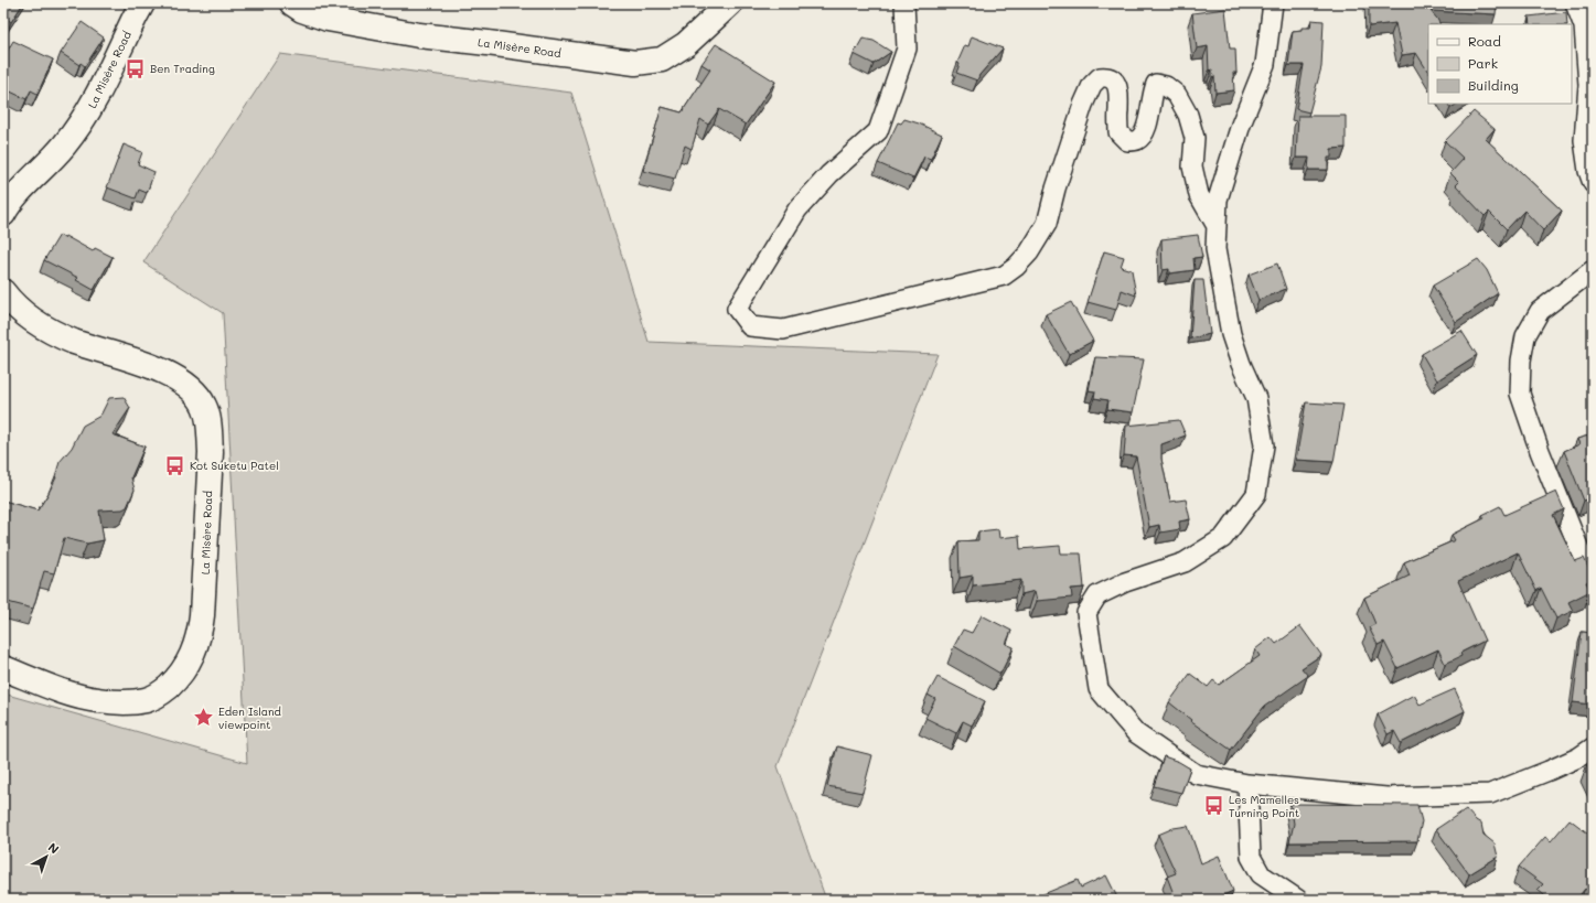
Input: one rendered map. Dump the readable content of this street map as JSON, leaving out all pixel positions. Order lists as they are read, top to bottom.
{
  "streets": {
    "main road": ["La Misère Road"]
  },
  "places": {
    "bus stop": ["Ben Trading", "Kot Suketu Patel", "Les Mamelles Turning Point"],
    "place": ["Eden Island viewpoint"]
  },
  "legend": ["Road", "Park", "Building"],
  "north": "top right"
}
